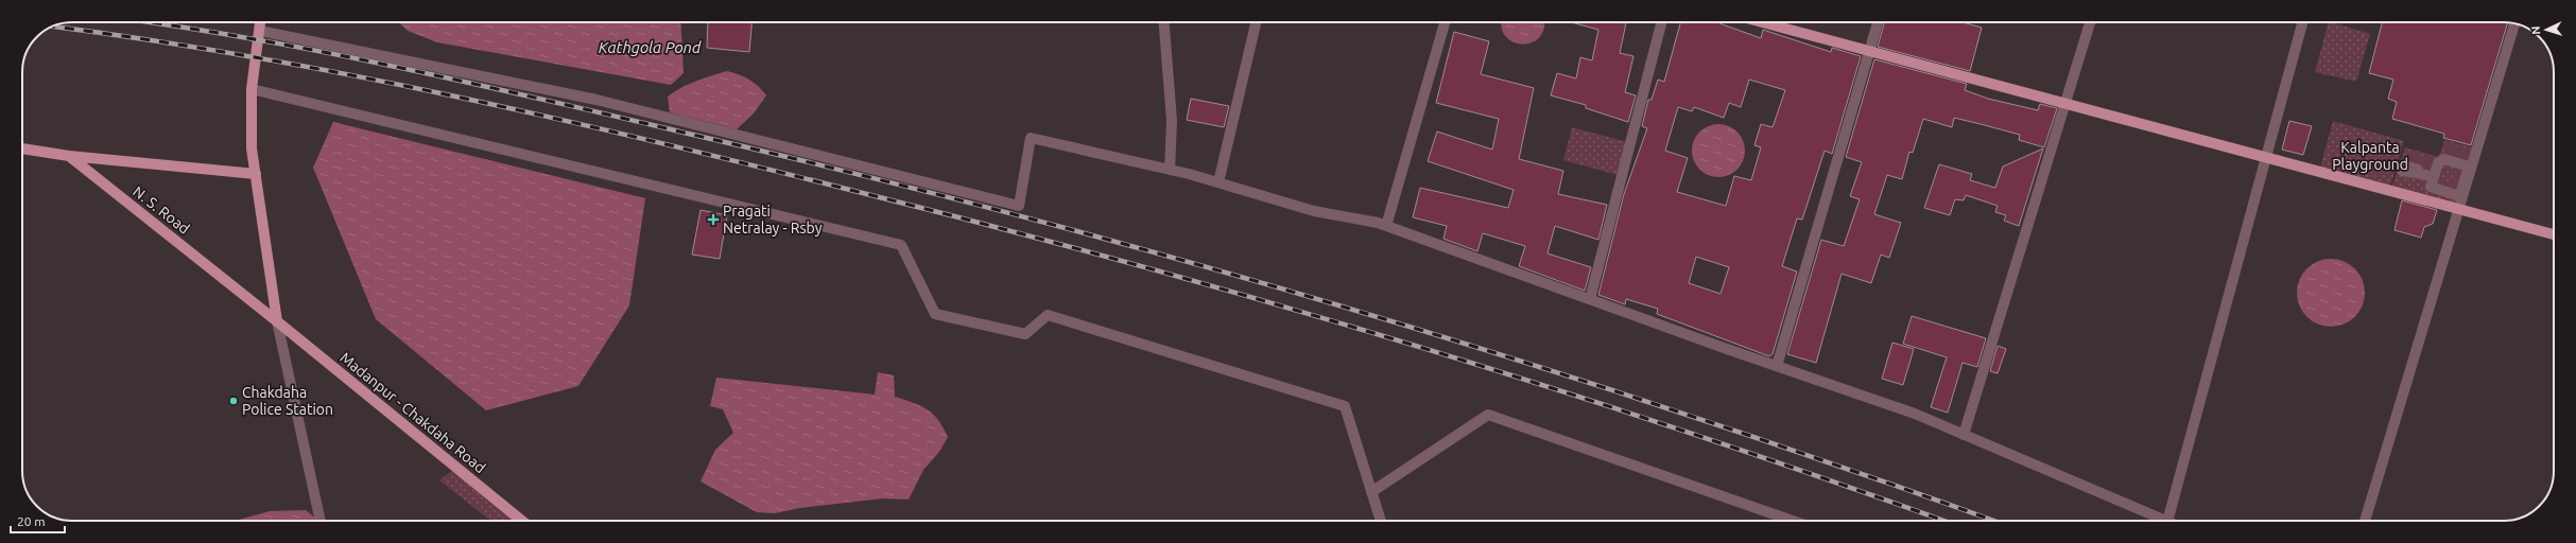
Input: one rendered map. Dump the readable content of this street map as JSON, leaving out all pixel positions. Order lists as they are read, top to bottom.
{
  "streets": {
    "main road": ["N. S. Road", "Madanpur - Chakdaha Road"]
  },
  "crossings": [
    ["N. S. Road", "Madanpur - Chakdaha Road"]
  ],
  "water": ["Kathgola Pond"],
  "parks": ["Kalpanta Playground"],
  "places": {
    "health": ["Pragati Netralay - Rsby"],
    "other": ["Chakdaha Police Station"]
  },
  "scale_bar": "20 m",
  "north": "left"
}
